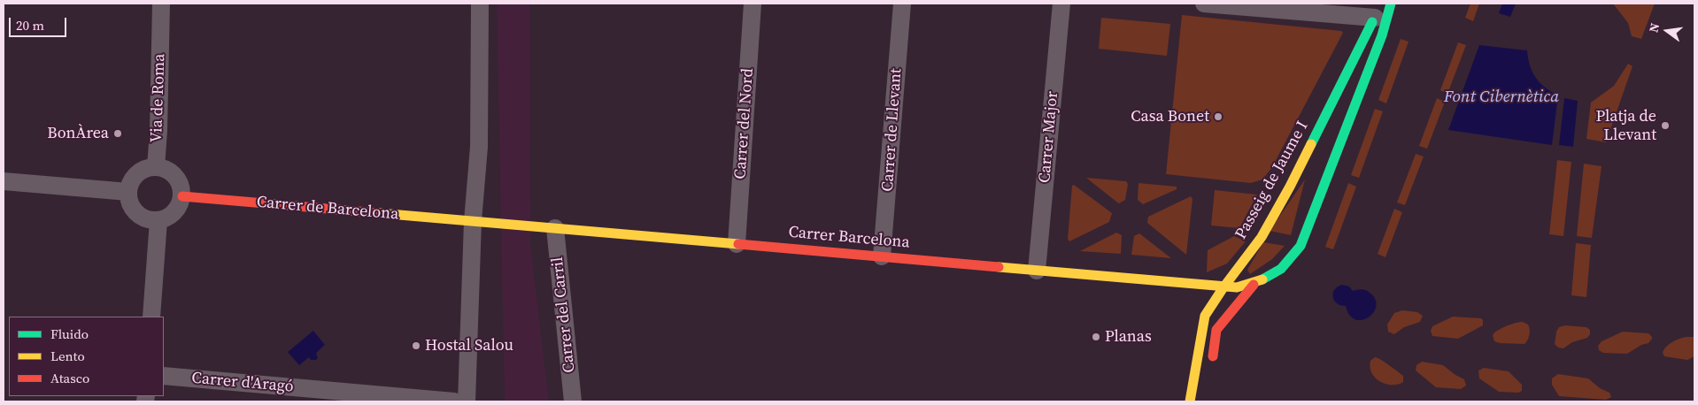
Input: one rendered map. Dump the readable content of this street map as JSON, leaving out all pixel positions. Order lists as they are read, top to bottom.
{
  "streets": {
    "street": [
      "Via de Roma",
      "Carrer del Nord",
      "Carrer de Llevant",
      "Carrer Major",
      "Passeig de Jaume I",
      "Carrer de Barcelona",
      "Carrer Barcelona",
      "Carrer del Carril",
      "Carrer d'Aragó"
    ]
  },
  "crossings": [
    ["Via de Roma", "Carrer de Barcelona"],
    ["Carrer del Nord", "Carrer Barcelona"],
    ["Carrer de Llevant", "Carrer Barcelona"],
    ["Carrer Major", "Carrer Barcelona"],
    ["Passeig de Jaume I", "Carrer Barcelona"],
    ["Carrer de Barcelona", "Carrer Barcelona"],
    ["Carrer Barcelona", "Carrer del Carril"]
  ],
  "water": ["Font Cibernètica"],
  "places": [
    "Casa Bonet",
    "Platja de Llevant",
    "BonÀrea",
    "Planas",
    "Hostal Salou"
  ],
  "legend": ["Fluido", "Lento", "Atasco"],
  "scale_bar": "20 m",
  "north": "left"
}
